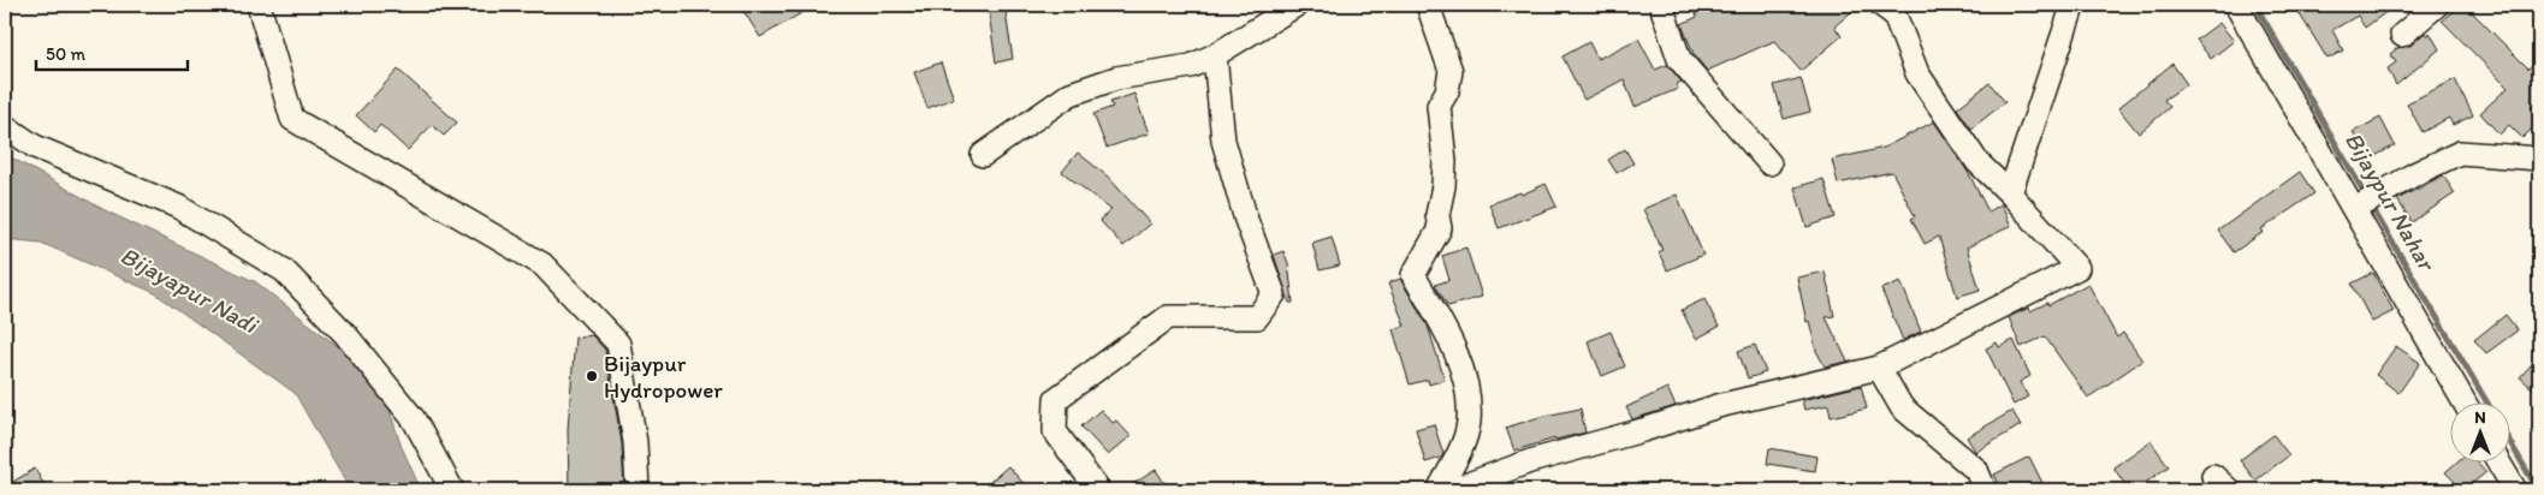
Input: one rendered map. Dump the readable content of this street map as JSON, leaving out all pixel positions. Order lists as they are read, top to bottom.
{
  "water": ["Bijaypur Nahar", "Bijayapur Nadi"],
  "places": ["Bijaypur Hydropower"],
  "scale_bar": "50 m",
  "north": "top"
}
